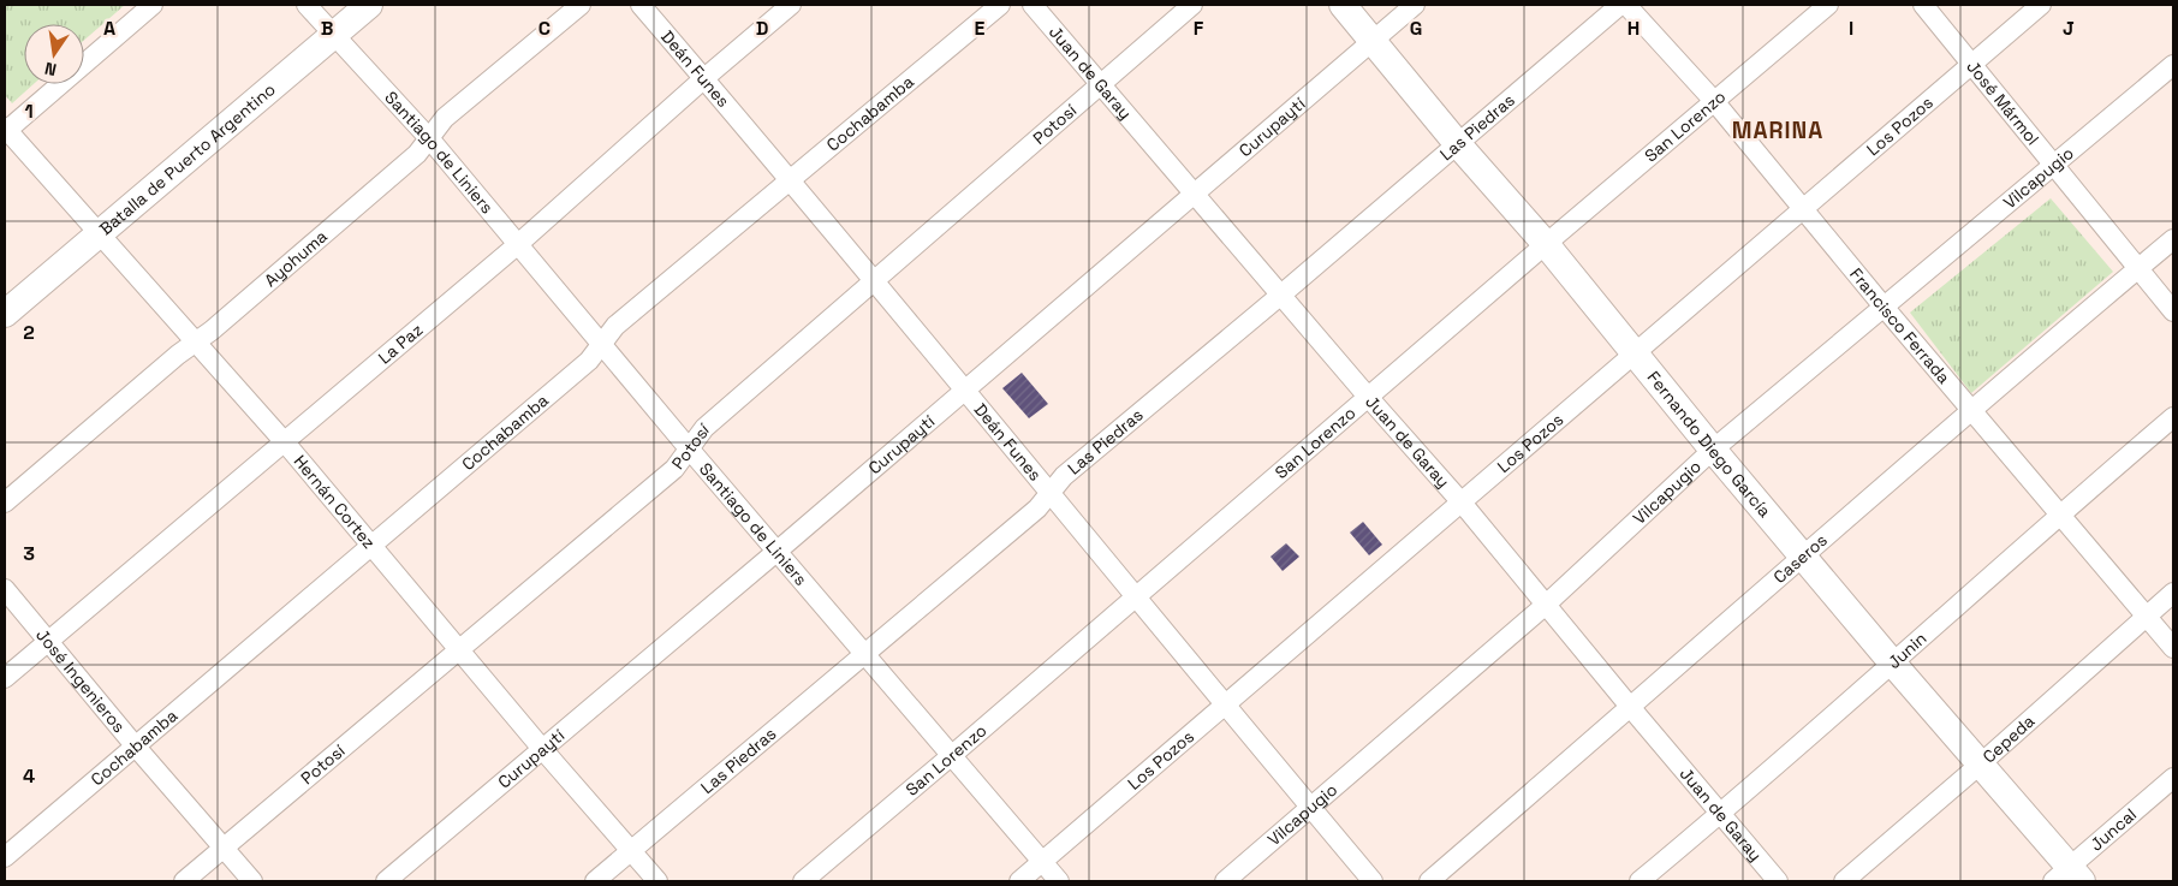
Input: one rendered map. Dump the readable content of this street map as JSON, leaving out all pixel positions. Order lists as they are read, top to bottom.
{
  "streets": {
    "main road": ["Batalla de Puerto Argentino", "Fernando Diego García"],
    "street": [
      "Deán Funes",
      "Juan de Garay",
      "José Mármol",
      "Cochabamba",
      "Potosí",
      "Las Piedras",
      "San Lorenzo",
      "Curupaytí",
      "Los Pozos",
      "Santiago de Liniers",
      "Vilcapugio",
      "Ayohuma",
      "Francisco Ferrada",
      "La Paz",
      "Hernán Cortez",
      "Caseros",
      "Junin",
      "José Ingenieros",
      "Cepeda",
      "Juncal"
    ]
  },
  "crossings": [
    ["Deán Funes", "Cochabamba"],
    ["Deán Funes", "Potosí"],
    ["Deán Funes", "Las Piedras"],
    ["Deán Funes", "San Lorenzo"],
    ["Deán Funes", "Curupaytí"],
    ["Deán Funes", "Los Pozos"],
    ["Deán Funes", "Vilcapugio"],
    ["Deán Funes", "La Paz"],
    ["Juan de Garay", "Potosí"],
    ["Juan de Garay", "Las Piedras"],
    ["Juan de Garay", "San Lorenzo"],
    ["Juan de Garay", "Curupaytí"],
    ["Juan de Garay", "Los Pozos"],
    ["Juan de Garay", "Vilcapugio"],
    ["Juan de Garay", "Caseros"],
    ["Juan de Garay", "Junin"],
    ["José Mármol", "Los Pozos"],
    ["José Mármol", "Vilcapugio"],
    ["José Mármol", "Caseros"],
    ["Cochabamba", "Santiago de Liniers"],
    ["Cochabamba", "Hernán Cortez"],
    ["Cochabamba", "José Ingenieros"],
    ["Potosí", "Santiago de Liniers"],
    ["Potosí", "Hernán Cortez"],
    ["Potosí", "José Ingenieros"],
    ["Las Piedras", "Santiago de Liniers"],
    ["Las Piedras", "Fernando Diego García"],
    ["Las Piedras", "Hernán Cortez"],
    ["San Lorenzo", "Santiago de Liniers"],
    ["San Lorenzo", "Francisco Ferrada"],
    ["San Lorenzo", "Fernando Diego García"],
    ["Curupaytí", "Santiago de Liniers"],
    ["Curupaytí", "Fernando Diego García"],
    ["Curupaytí", "Hernán Cortez"],
    ["Los Pozos", "Santiago de Liniers"],
    ["Los Pozos", "Francisco Ferrada"],
    ["Los Pozos", "Fernando Diego García"],
    ["Santiago de Liniers", "Batalla de Puerto Argentino"],
    ["Santiago de Liniers", "Ayohuma"],
    ["Santiago de Liniers", "La Paz"],
    ["Batalla de Puerto Argentino", "Hernán Cortez"],
    ["Vilcapugio", "Francisco Ferrada"],
    ["Vilcapugio", "Fernando Diego García"],
    ["Ayohuma", "Hernán Cortez"],
    ["Francisco Ferrada", "Caseros"],
    ["Francisco Ferrada", "Junin"],
    ["Francisco Ferrada", "Cepeda"],
    ["La Paz", "Hernán Cortez"],
    ["La Paz", "José Ingenieros"],
    ["Fernando Diego García", "Caseros"],
    ["Fernando Diego García", "Junin"],
    ["Fernando Diego García", "Cepeda"],
    ["Fernando Diego García", "Juncal"]
  ],
  "districts": ["MARINA"],
  "north": "bottom",
  "grid": {
    "columns": [
      "A",
      "B",
      "C",
      "D",
      "E",
      "F",
      "G",
      "H",
      "I",
      "J"
    ],
    "rows": [
      "1",
      "2",
      "3",
      "4"
    ]
  }
}
